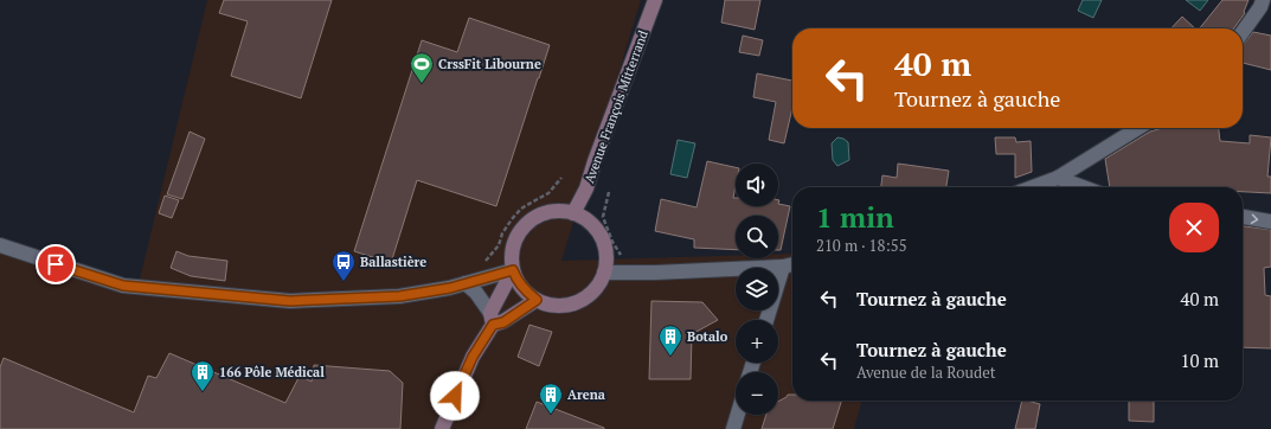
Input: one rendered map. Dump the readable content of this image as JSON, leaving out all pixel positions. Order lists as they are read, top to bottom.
{
  "streets": {
    "main road": ["Avenue François Mitterrand"]
  },
  "places": {
    "sports": ["CrssFit Libourne"],
    "bus stop": ["Ballastière"],
    "building": ["Botalo", "166 Pôle Médical", "Arena"]
  },
  "page": {
    "turn": ["40 m", "Tournez à gauche"],
    "map_buttons": ["+", "−"],
    "heading": ["1 min", "210 m · 18:55"],
    "list": [
      {
        "name": "Tournez à gauche",
        "value": "40 m"
      },
      {
        "name": "Tournez à gauche",
        "note": "Avenue de la Roudet",
        "value": "10 m"
      }
    ]
  }
}
